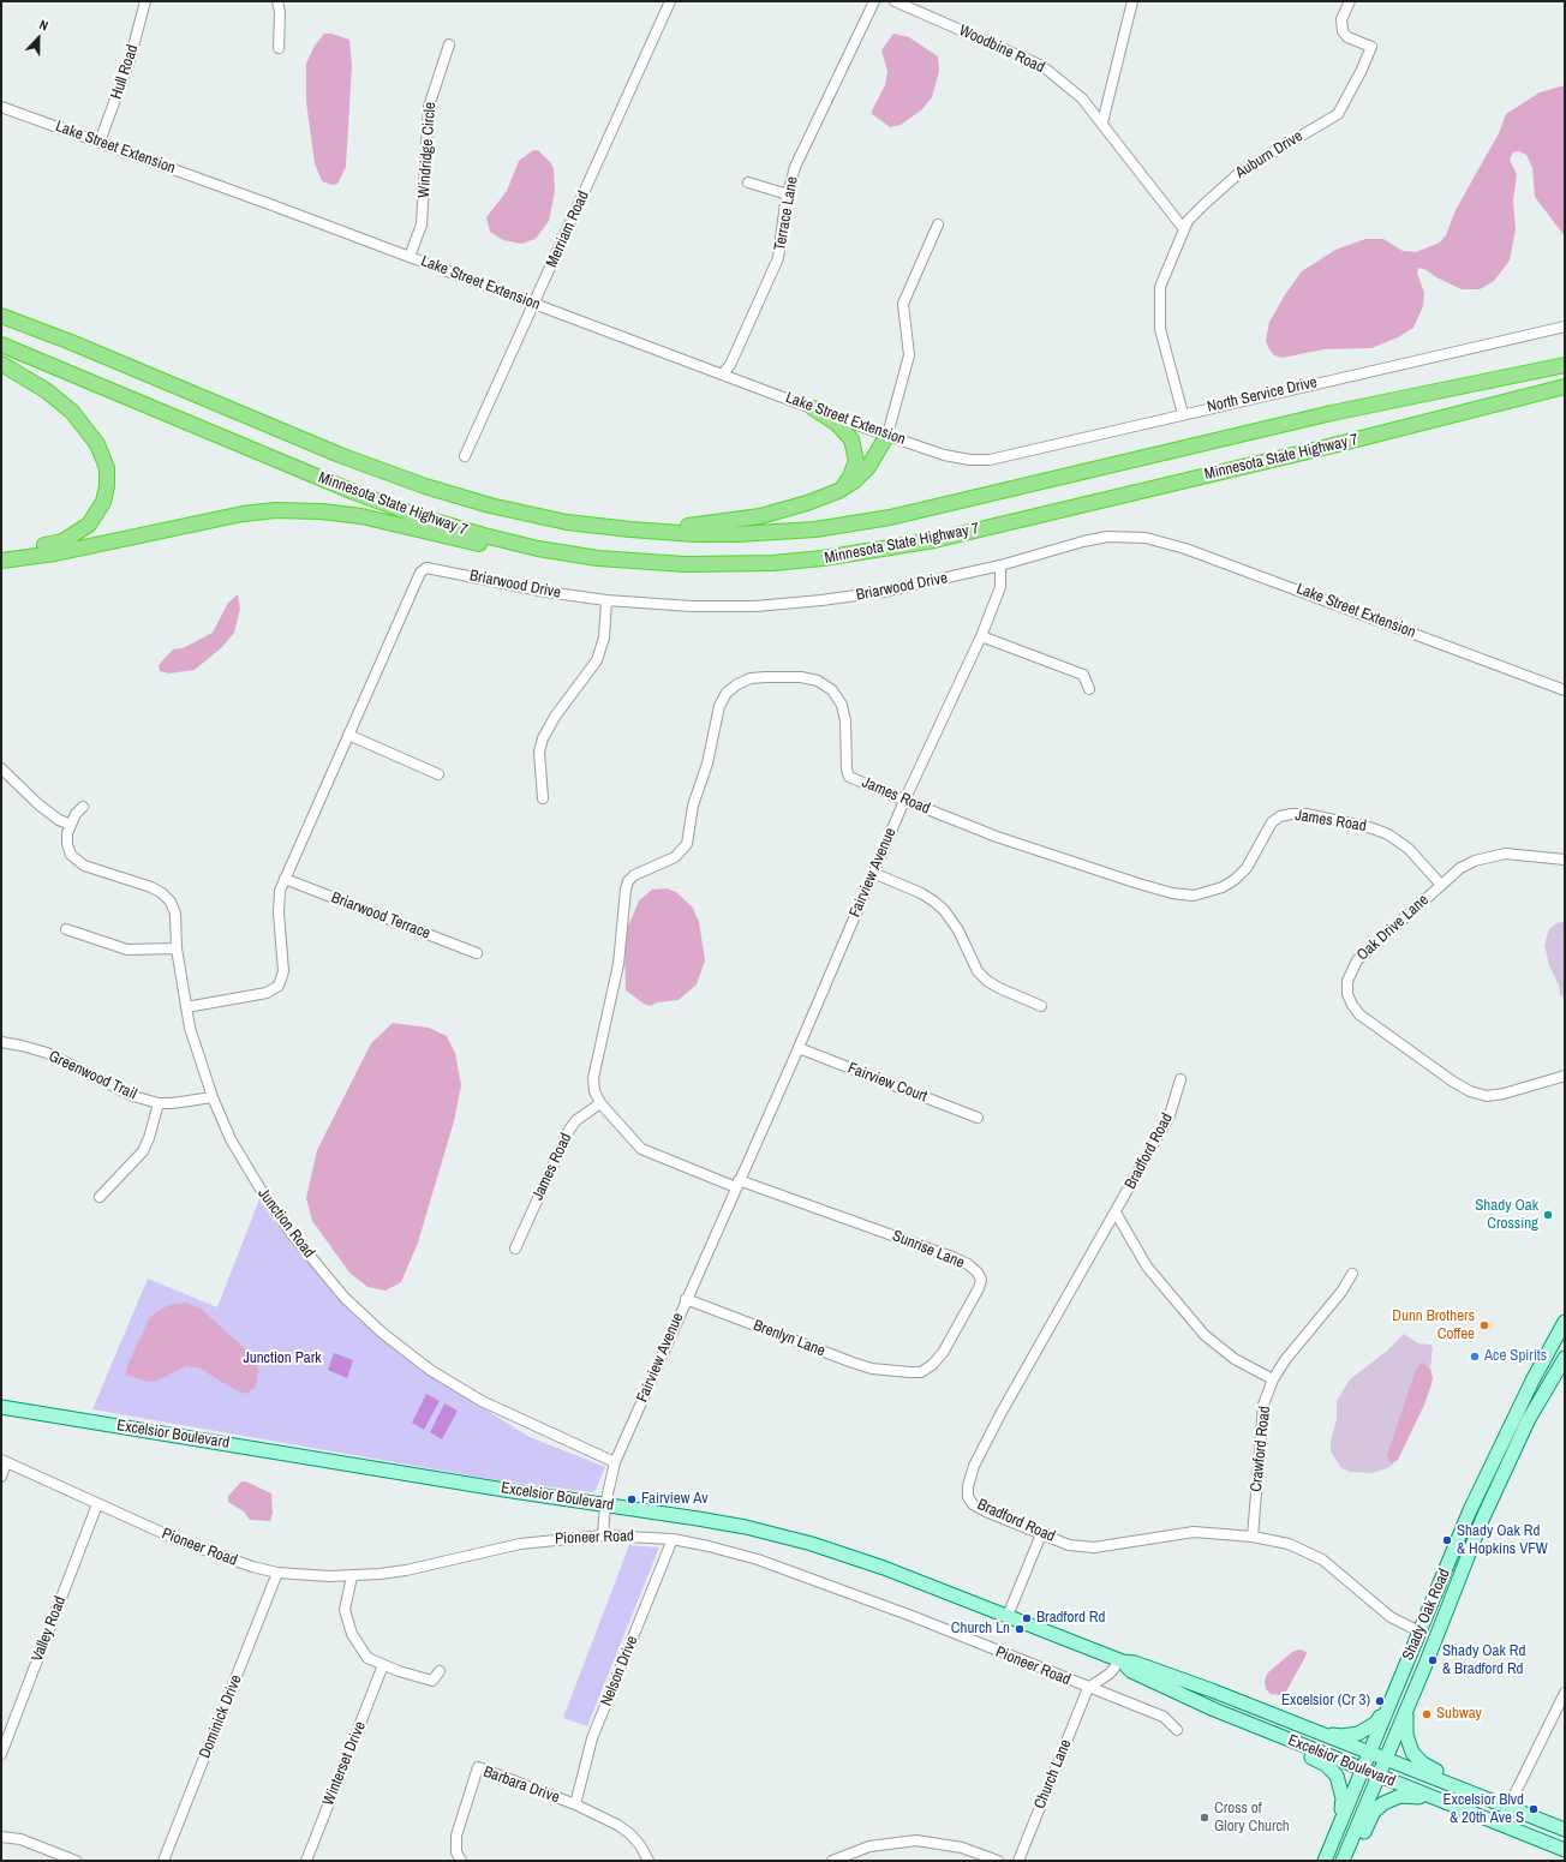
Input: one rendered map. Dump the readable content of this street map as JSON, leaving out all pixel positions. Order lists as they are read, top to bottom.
{
  "streets": {
    "highway": ["Minnesota State Highway 7"],
    "main road": ["Excelsior Boulevard", "Shady Oak Road"],
    "street": [
      "Woodbine Road",
      "Hull Road",
      "Lake Street Extension",
      "Windridge Circle",
      "Auburn Drive",
      "Terrace Lane",
      "Merriam Road",
      "North Service Drive",
      "Briarwood Drive",
      "James Road",
      "Fairview Avenue",
      "Briarwood Terrace",
      "Oak Drive Lane",
      "Greenwood Trail",
      "Fairview Court",
      "Bradford Road",
      "Junction Road",
      "Sunrise Lane",
      "Brenlyn Lane",
      "Crawford Road",
      "Pioneer Road",
      "Valley Road",
      "Nelson Drive",
      "Dominick Drive",
      "Winterset Drive",
      "Church Lane",
      "Barbara Drive"
    ]
  },
  "crossings": [
    ["Woodbine Road", "Auburn Drive"],
    ["Hull Road", "Lake Street Extension"],
    ["Lake Street Extension", "Windridge Circle"],
    ["Lake Street Extension", "Terrace Lane"],
    ["Lake Street Extension", "Merriam Road"],
    ["Lake Street Extension", "North Service Drive"],
    ["Lake Street Extension", "Briarwood Drive"],
    ["Auburn Drive", "North Service Drive"],
    ["Briarwood Drive", "Fairview Avenue"],
    ["Briarwood Drive", "Briarwood Terrace"],
    ["Briarwood Drive", "Junction Road"],
    ["James Road", "Fairview Avenue"],
    ["James Road", "Oak Drive Lane"],
    ["James Road", "Sunrise Lane"],
    ["Fairview Avenue", "Fairview Court"],
    ["Fairview Avenue", "Junction Road"],
    ["Fairview Avenue", "Sunrise Lane"],
    ["Fairview Avenue", "Brenlyn Lane"],
    ["Fairview Avenue", "Excelsior Boulevard"],
    ["Fairview Avenue", "Pioneer Road"],
    ["Greenwood Trail", "Junction Road"],
    ["Bradford Road", "Crawford Road"],
    ["Bradford Road", "Shady Oak Road"],
    ["Sunrise Lane", "Brenlyn Lane"],
    ["Excelsior Boulevard", "Shady Oak Road"],
    ["Pioneer Road", "Valley Road"],
    ["Pioneer Road", "Nelson Drive"],
    ["Pioneer Road", "Dominick Drive"],
    ["Pioneer Road", "Church Lane"],
    ["Nelson Drive", "Barbara Drive"]
  ],
  "parks": ["Junction Park"],
  "places": [
    "Shady Oak Crossing",
    "Dunn Brothers Coffee",
    "Ace Spirits",
    "Fairview Av",
    "Shady Oak Rd & Hopkins VFW",
    "Bradford Rd",
    "Church Ln",
    "Shady Oak Rd & Bradford Rd",
    "Excelsior (Cr 3)",
    "Subway",
    "Excelsior Blvd & 20th Ave S",
    "Cross of Glory Church"
  ],
  "north": "top"
}
